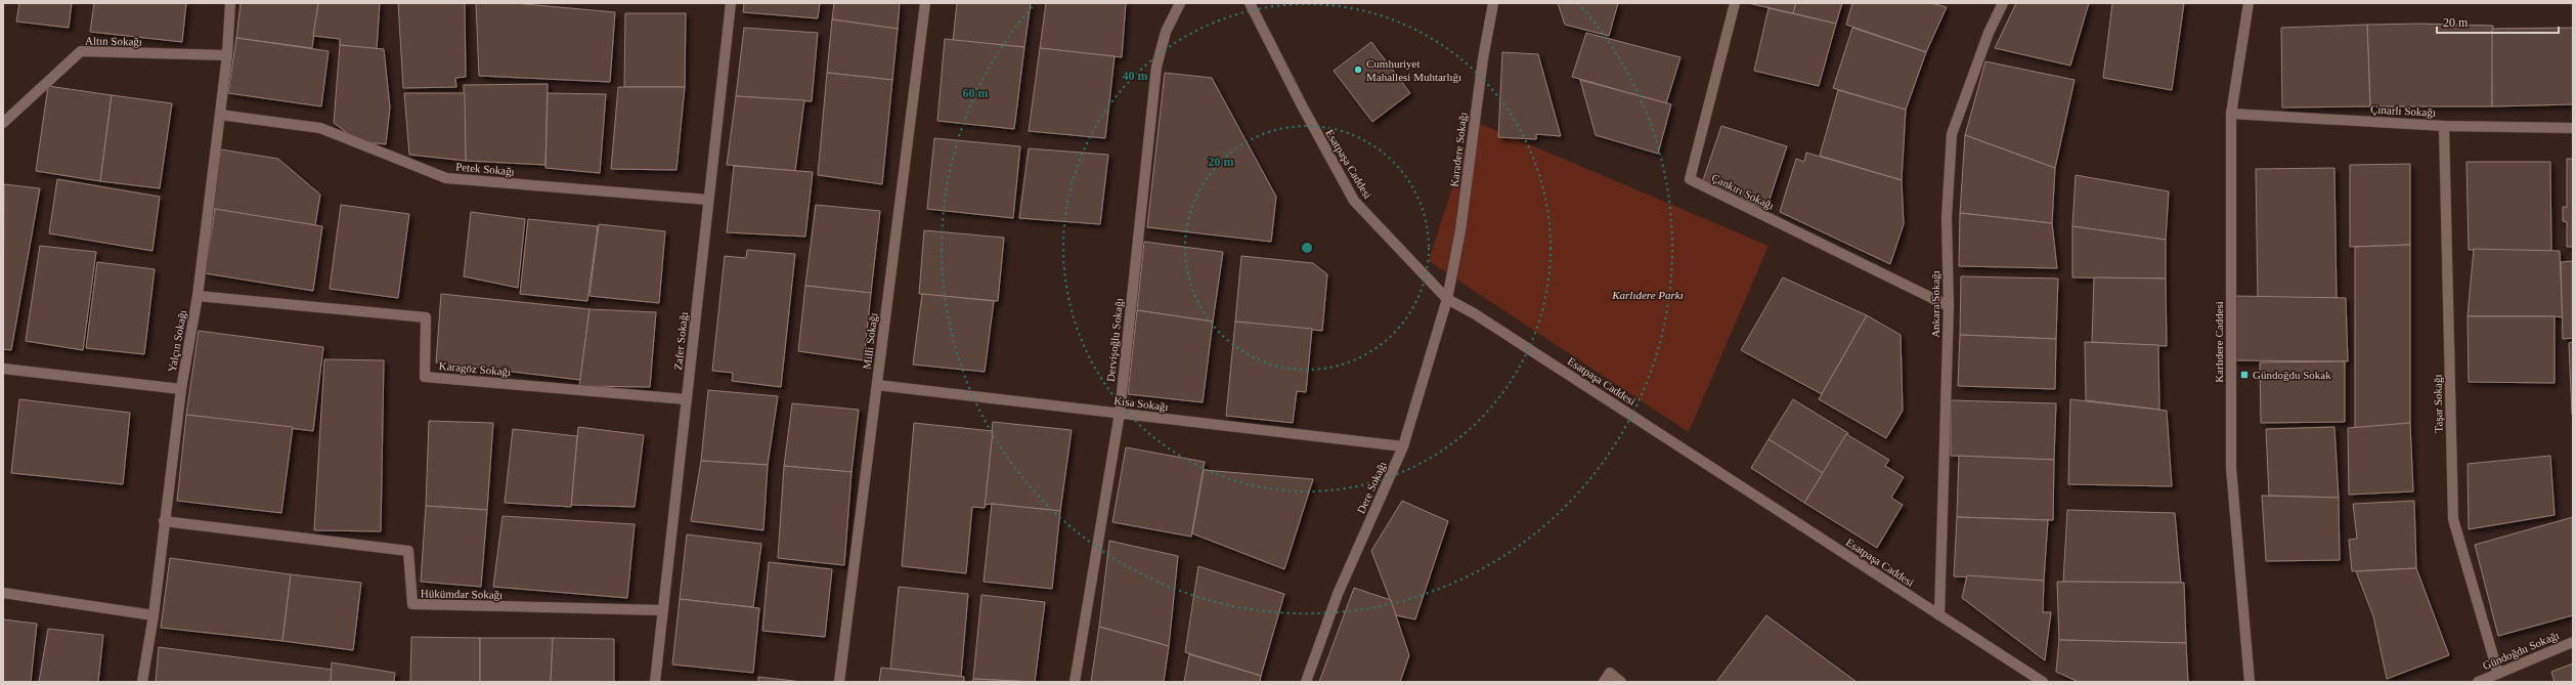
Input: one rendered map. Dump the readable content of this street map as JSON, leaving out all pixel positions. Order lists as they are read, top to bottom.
{
  "streets": {
    "street": [
      "Altın Sokağı",
      "Çınarlı Sokağı",
      "Karadere Sokağı",
      "Esatpaşa Caddesi",
      "Petek Sokağı",
      "Çankırı Sokağı",
      "Ankara Sokağı",
      "Dervişoğlu Sokağı",
      "Yalçın Sokağı",
      "Zafer Sokağı",
      "Milli Sokağı",
      "Karlıdere Caddesi",
      "Karagöz Sokağı",
      "Kısa Sokağı",
      "Taşar Sokağı",
      "Dere Sokağı",
      "Hükümdar Sokağı",
      "Gündoğdu Sokağı"
    ]
  },
  "crossings": [
    ["Altın Sokağı", "Yalçın Sokağı"],
    ["Çınarlı Sokağı", "Karlıdere Caddesi"],
    ["Çınarlı Sokağı", "Taşar Sokağı"],
    ["Karadere Sokağı", "Esatpaşa Caddesi"],
    ["Karadere Sokağı", "Dere Sokağı"],
    ["Esatpaşa Caddesi", "Ankara Sokağı"],
    ["Esatpaşa Caddesi", "Dere Sokağı"],
    ["Petek Sokağı", "Yalçın Sokağı"],
    ["Petek Sokağı", "Zafer Sokağı"],
    ["Çankırı Sokağı", "Ankara Sokağı"],
    ["Dervişoğlu Sokağı", "Kısa Sokağı"],
    ["Yalçın Sokağı", "Karagöz Sokağı"],
    ["Yalçın Sokağı", "Hükümdar Sokağı"],
    ["Zafer Sokağı", "Karagöz Sokağı"],
    ["Zafer Sokağı", "Hükümdar Sokağı"],
    ["Milli Sokağı", "Kısa Sokağı"],
    ["Kısa Sokağı", "Dere Sokağı"],
    ["Taşar Sokağı", "Gündoğdu Sokağı"]
  ],
  "parks": ["Karlıdere Parkı"],
  "places": {
    "other": ["Cumhuriyet Mahallesi Muhtarlığı"],
    "transit": ["Gündoğdu Sokak"]
  },
  "scale_bar": "20 m",
  "rings": ["40 m", "60 m", "20 m"]
}
